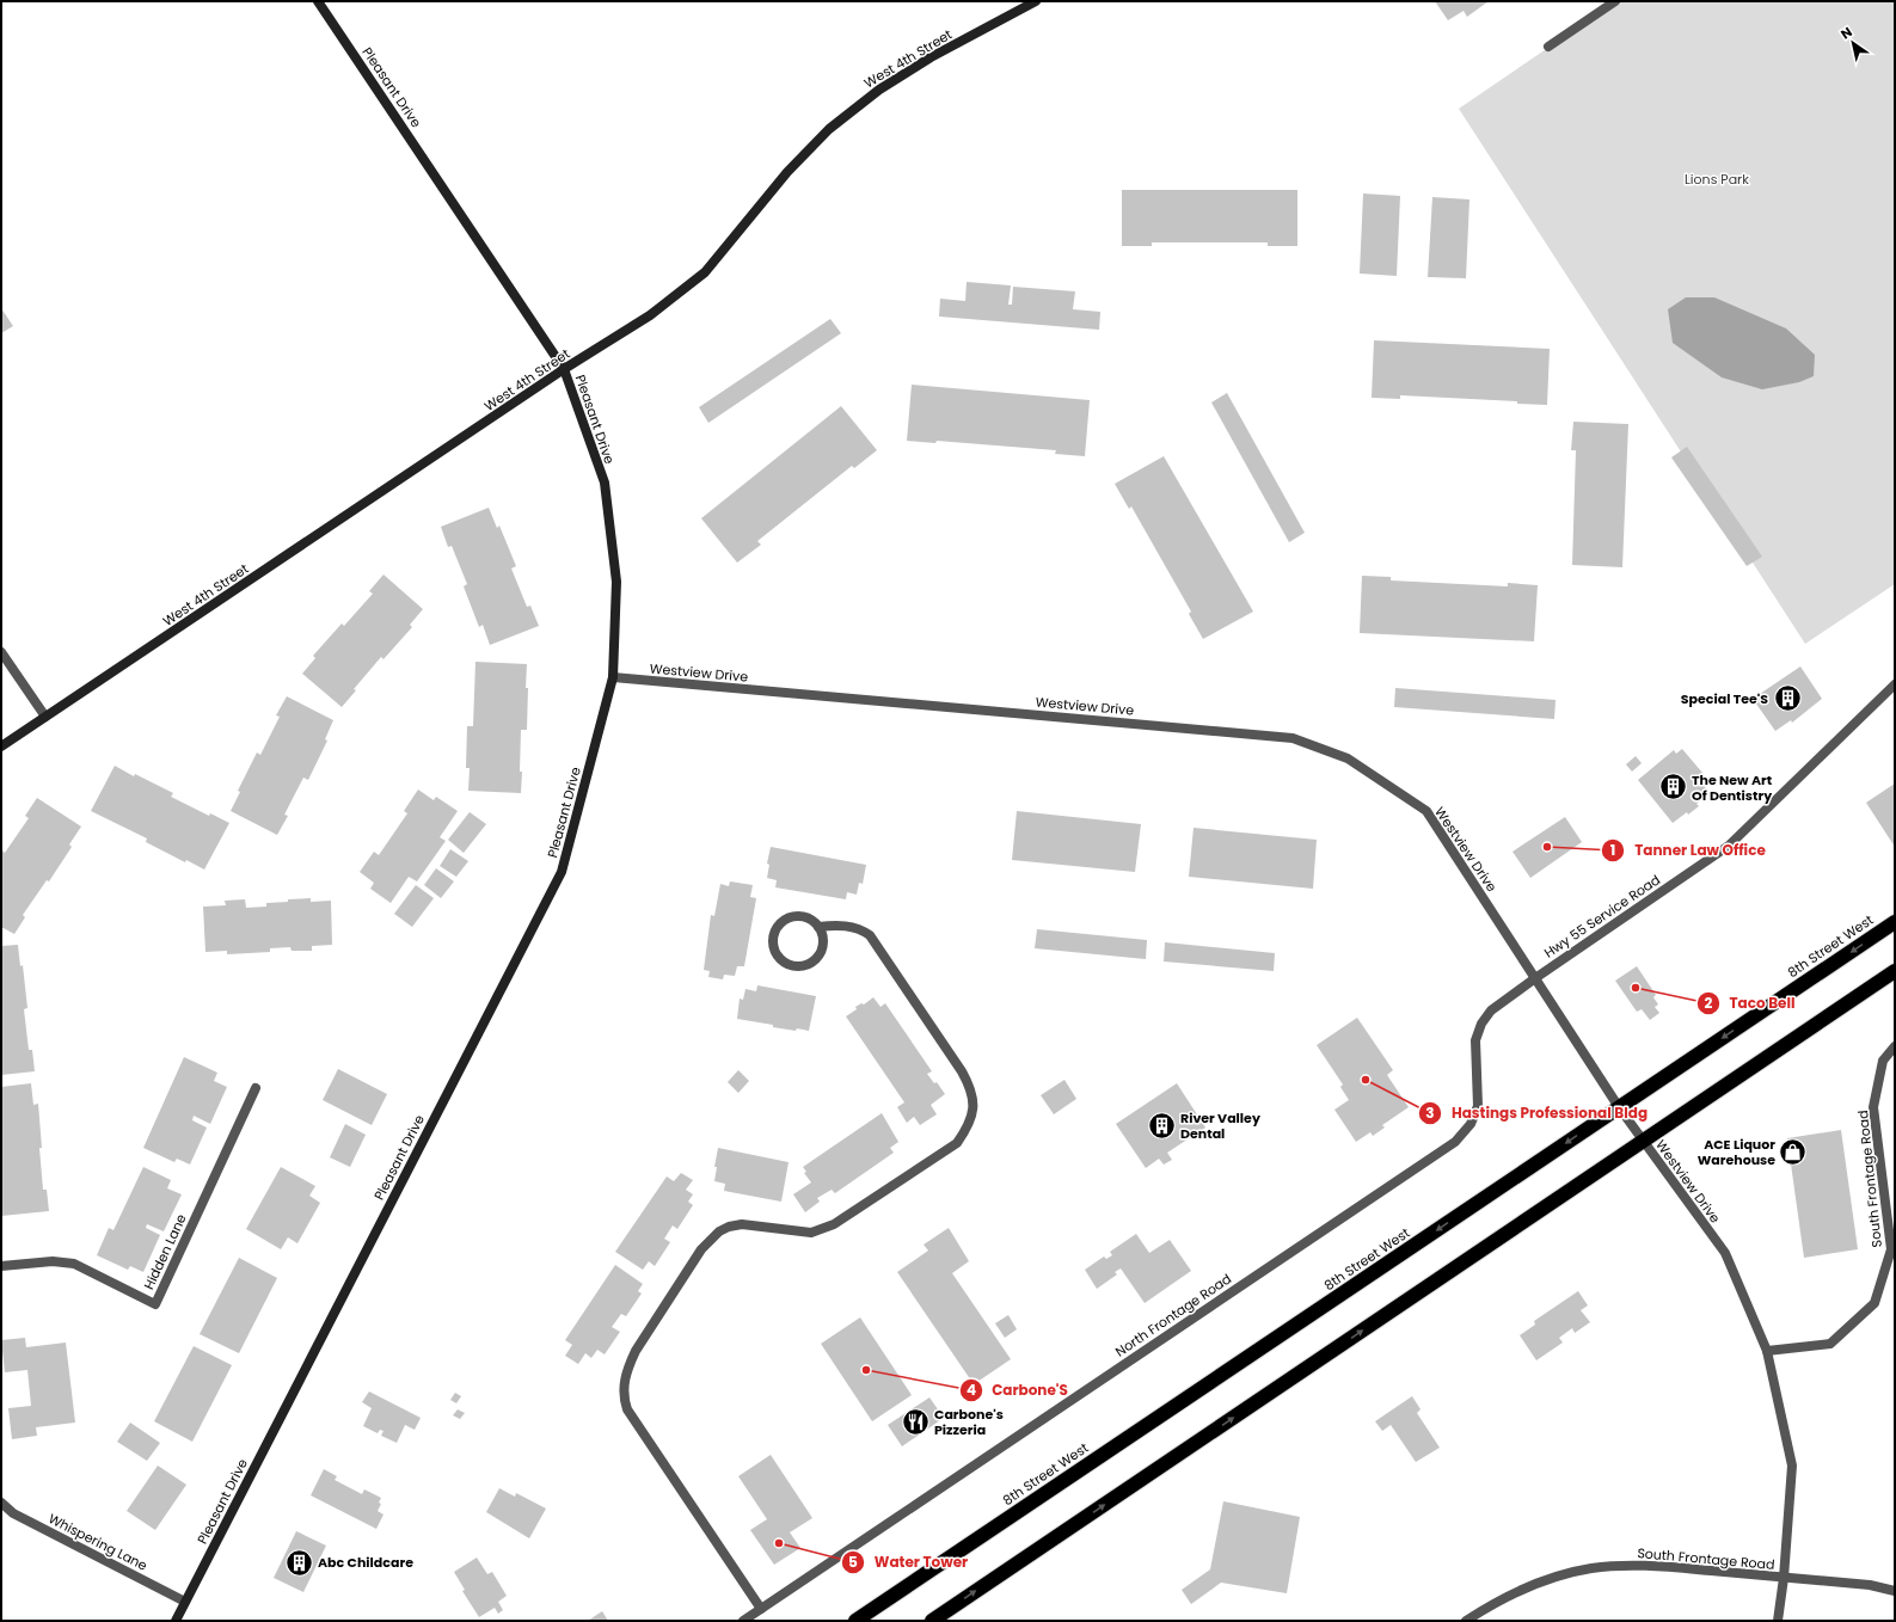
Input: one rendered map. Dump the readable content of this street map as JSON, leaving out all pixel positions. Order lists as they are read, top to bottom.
{
  "streets": {
    "highway": ["8th Street West"],
    "street": [
      "West 4th Street",
      "Pleasant Drive",
      "Westview Drive",
      "Hwy 55 Service Road",
      "South Frontage Road",
      "Hidden Lane",
      "North Frontage Road",
      "Whispering Lane"
    ]
  },
  "crossings": [
    ["West 4th Street", "Pleasant Drive"],
    ["Pleasant Drive", "Westview Drive"],
    ["Pleasant Drive", "Whispering Lane"],
    ["Westview Drive", "Hwy 55 Service Road"],
    ["Westview Drive", "8th Street West"],
    ["Westview Drive", "South Frontage Road"],
    ["Westview Drive", "North Frontage Road"],
    ["Hwy 55 Service Road", "North Frontage Road"]
  ],
  "parks": ["Lions Park"],
  "places": {
    "building": [
      "Special Tee'S",
      "The New Art Of Dentistry",
      "River Valley Dental",
      "Abc Childcare"
    ],
    "other": [
      "Tanner Law Office",
      "Taco Bell",
      "Hastings Professional Bldg",
      "Carbone'S",
      "Water Tower"
    ],
    "shop": ["ACE Liquor Warehouse"],
    "restaurant": ["Carbone's Pizzeria"]
  },
  "north": "top left"
}
